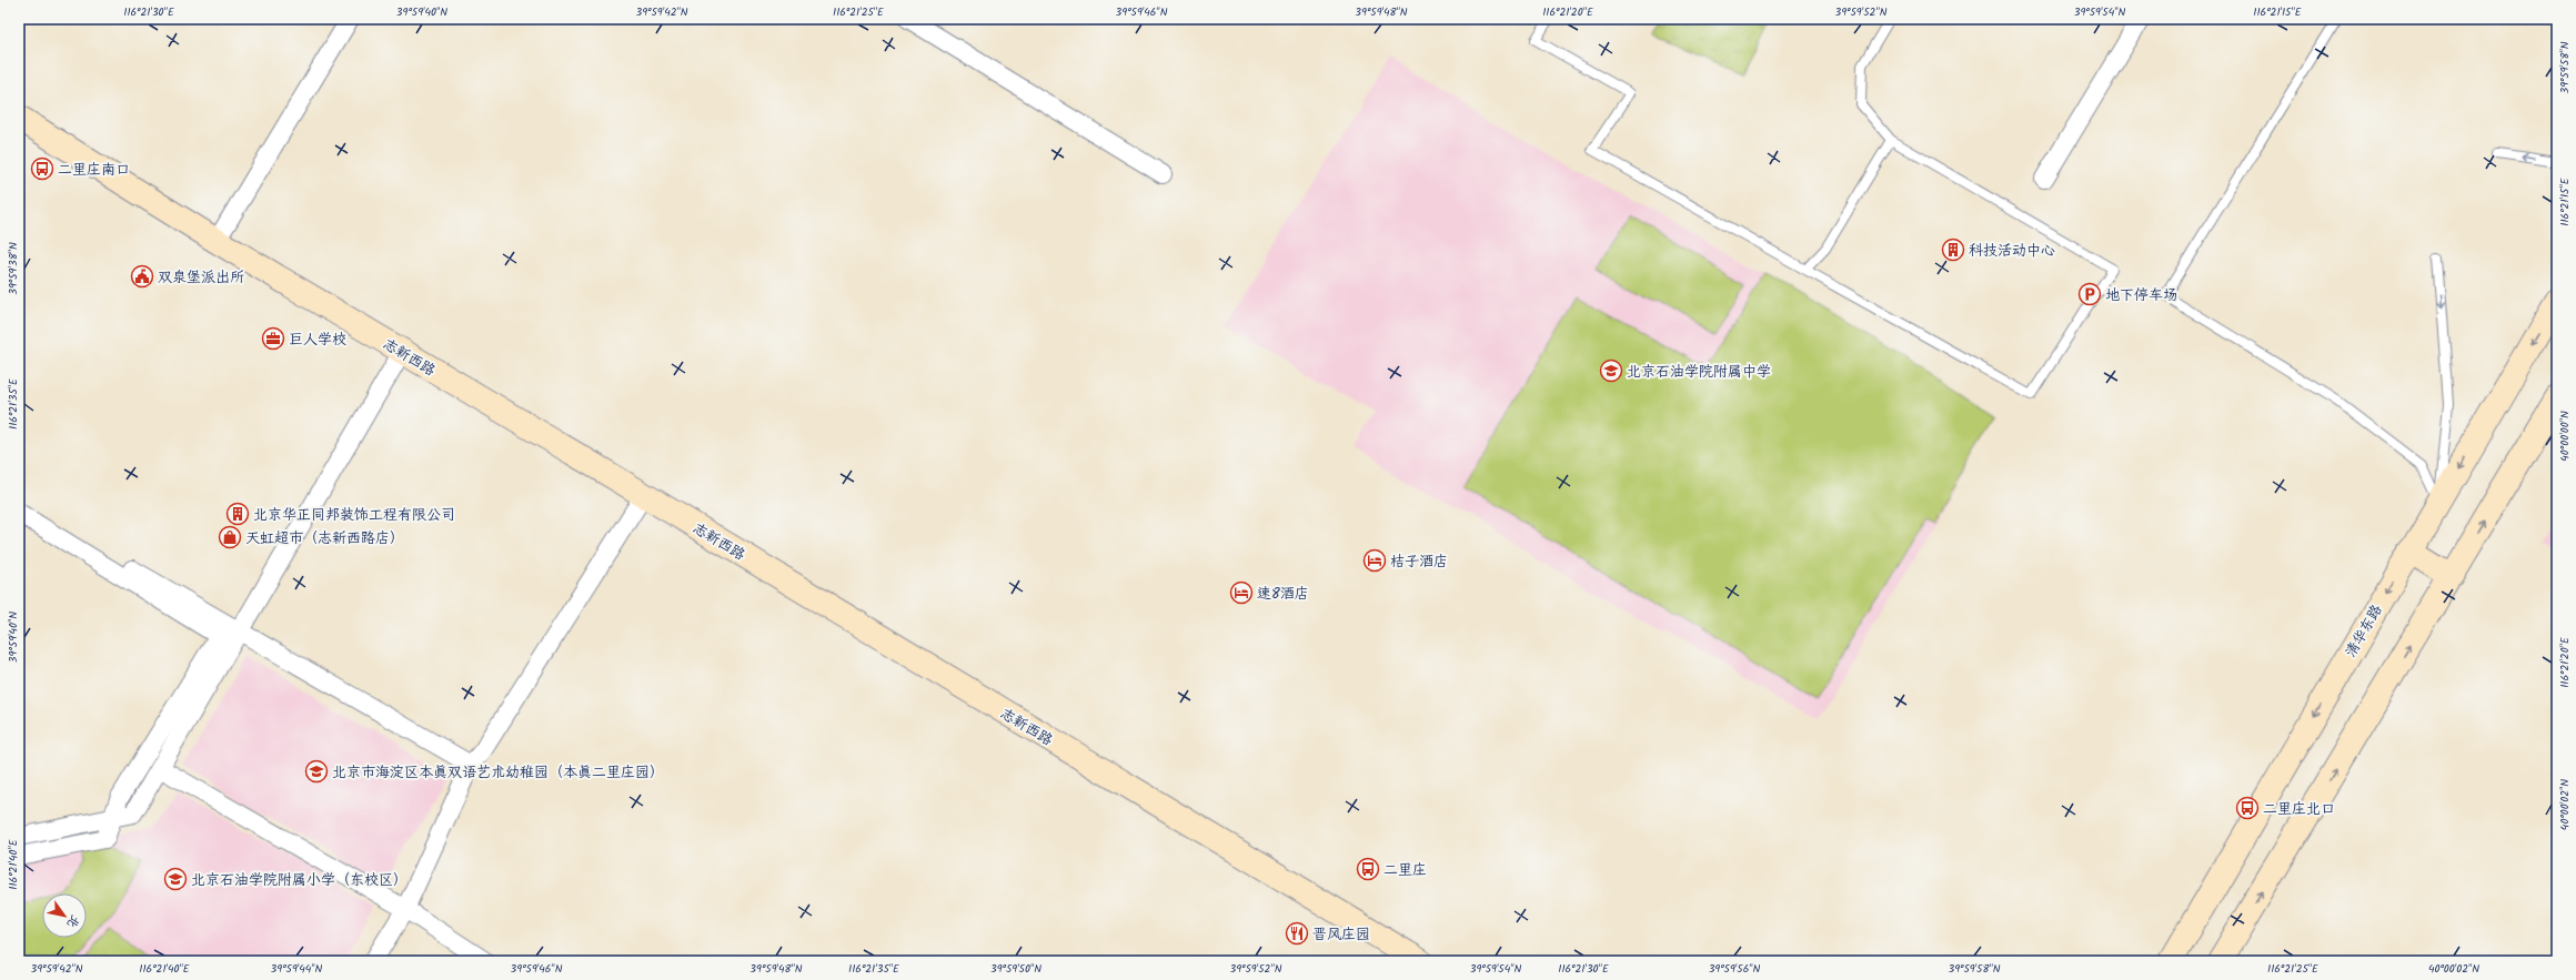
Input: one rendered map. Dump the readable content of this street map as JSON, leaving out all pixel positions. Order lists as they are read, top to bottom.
{
  "streets": {
    "street": ["志新西路", "清华东路"]
  },
  "places": {
    "bus stop": ["二里庄南口", "二里庄北口", "二里庄"],
    "building": ["科技活动中心", "北京华正同邦装饰工程有限公司"],
    "public building": ["双泉堡派出所"],
    "parking": ["地下停车场"],
    "office": ["巨人学校"],
    "school or university": ["北京石油学院附属中学", "北京市海淀区本真双语艺术幼稚园（本真二里庄园）", "北京石油学院附属小学（东校区）"],
    "shop": ["天虹超市（志新西路店）"],
    "hotel": ["桔子酒店", "速8酒店"],
    "restaurant": ["晋风庄园"]
  },
  "north": "bottom right",
  "coordinates": [
    "116°21'30\"E",
    "39°59'40\"N",
    "39°59'42\"N",
    "116°21'25\"E",
    "39°59'46\"N",
    "39°59'48\"N",
    "116°21'20\"E",
    "39°59'52\"N",
    "39°59'54\"N",
    "116°21'15\"E",
    "39°59'58\"N",
    "39°59'38\"N",
    "116°21'35\"E",
    "40°00'00\"N",
    "40°00'02\"N",
    "116°21'40\"E",
    "39°59'44\"N",
    "39°59'50\"N",
    "39°59'56\"N"
  ]
}
